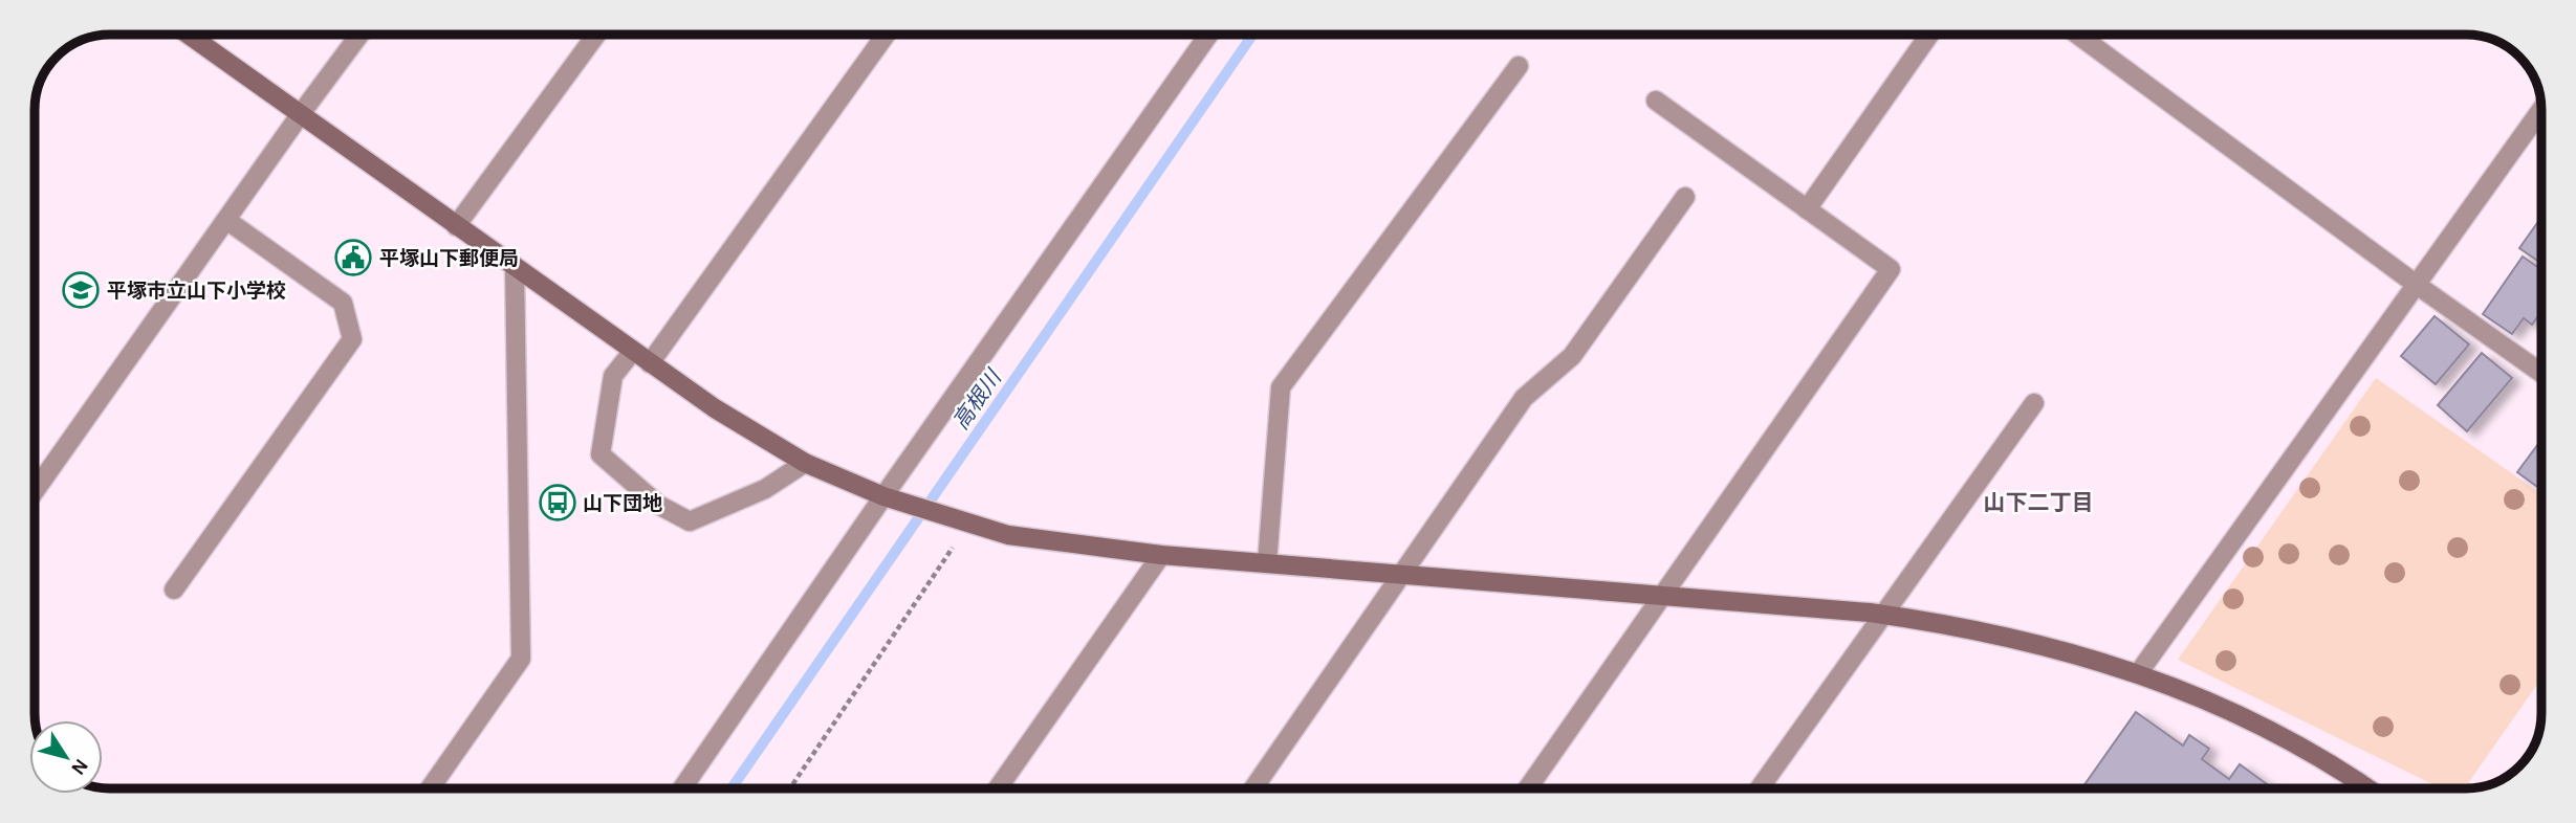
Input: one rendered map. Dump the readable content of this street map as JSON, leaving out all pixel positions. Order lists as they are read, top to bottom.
{
  "districts": ["山下二丁目"],
  "water": ["高根川"],
  "places": {
    "public building": ["平塚山下郵便局"],
    "school or university": ["平塚市立山下小学校"],
    "bus stop": ["山下団地"]
  },
  "north": "bottom right"
}
